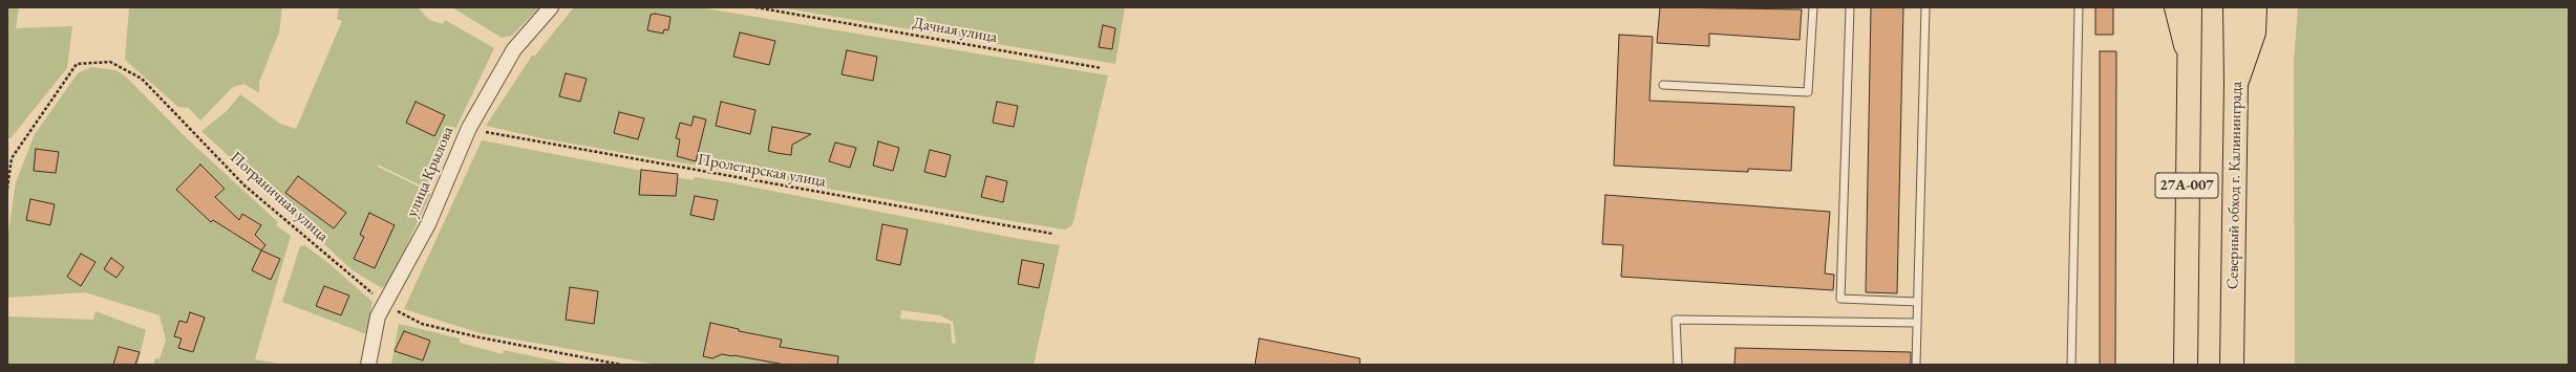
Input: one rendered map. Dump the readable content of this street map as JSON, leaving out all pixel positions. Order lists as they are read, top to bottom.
{
  "streets": {
    "main road": ["27А-007", "Северный обход г. Калининграда"],
    "street": ["улица Крылова"],
    "path": ["Дачная улица", "Пролетарская улица", "Пограничная улица"]
  },
  "crossings": [
    ["Пролетарская улица", "улица Крылова"],
    ["улица Крылова", "Пограничная улица"]
  ]
}
